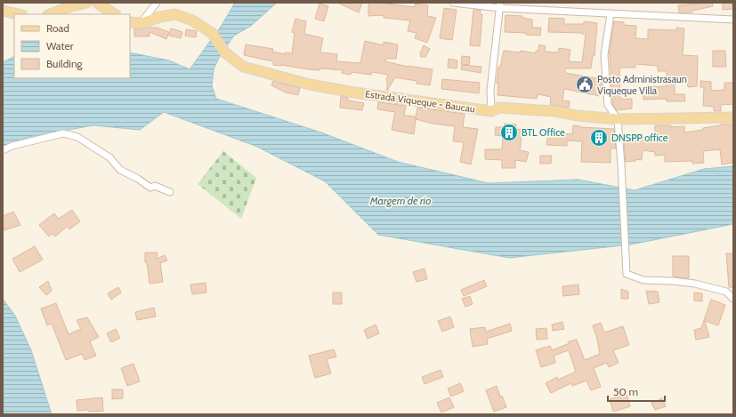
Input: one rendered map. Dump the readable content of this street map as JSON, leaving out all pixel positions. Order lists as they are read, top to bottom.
{
  "streets": {
    "main road": ["Estrada Viqueque - Baucau"]
  },
  "water": ["Margem de rio"],
  "places": {
    "public building": ["Posto Administrasaun Viqueque Villa"],
    "building": ["BTL Office", "DNSPP office"]
  },
  "legend": ["Road", "Water", "Building"],
  "scale_bar": "50 m"
}
